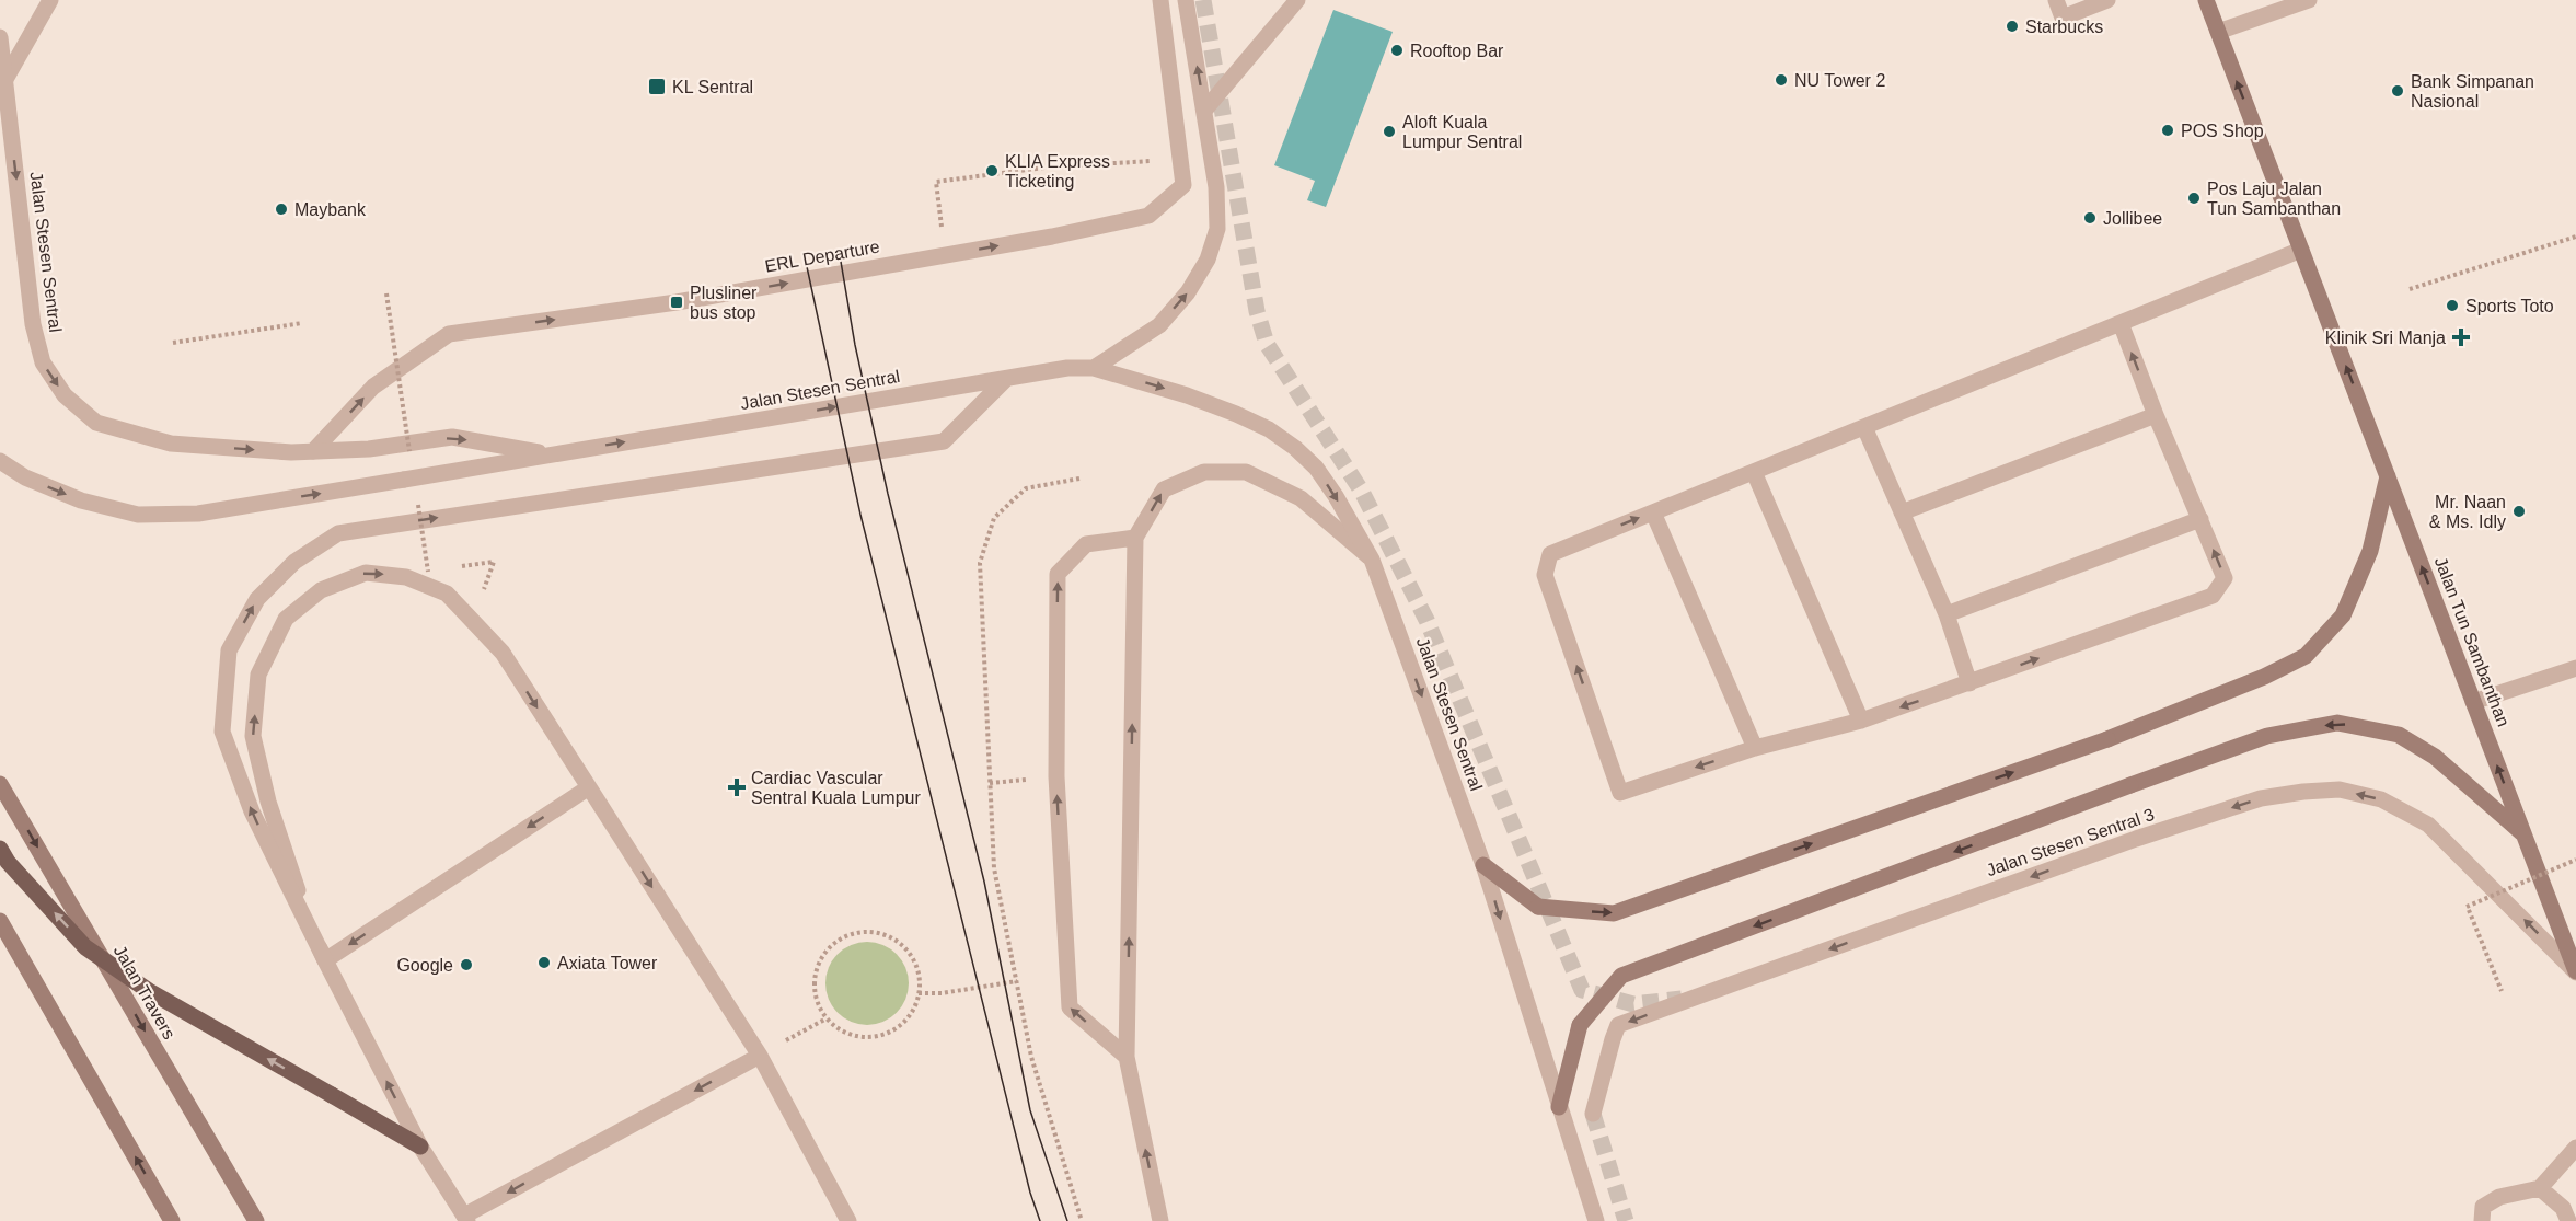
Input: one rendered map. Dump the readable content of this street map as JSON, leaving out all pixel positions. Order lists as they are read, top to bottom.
{
  "streets": {
    "main road": ["Jalan Tun Sambanthan", "Jalan Travers"],
    "street": ["Jalan Stesen Sentral", "ERL Departure", "Jalan Stesen Sentral 3"]
  },
  "crossings": [
    ["Jalan Stesen Sentral", "ERL Departure"],
    ["Jalan Tun Sambanthan", "Jalan Stesen Sentral 3"]
  ],
  "one_way": [
    "Jalan Stesen Sentral",
    "ERL Departure",
    "Jalan Tun Sambanthan",
    "Jalan Stesen Sentral 3"
  ],
  "places": {
    "other": [
      "Starbucks",
      "Rooftop Bar",
      "NU Tower 2",
      "Bank Simpanan Nasional",
      "POS Shop",
      "Aloft Kuala Lumpur Sentral",
      "KLIA Express Ticketing",
      "Pos Laju Jalan Tun Sambanthan",
      "Maybank",
      "Jollibee",
      "Sports Toto",
      "Mr. Naan & Ms. Idly",
      "Axiata Tower",
      "Google"
    ],
    "transit": ["KL Sentral", "Plusliner bus stop"],
    "health": ["Klinik Sri Manja", "Cardiac Vascular Sentral Kuala Lumpur"]
  }
}
